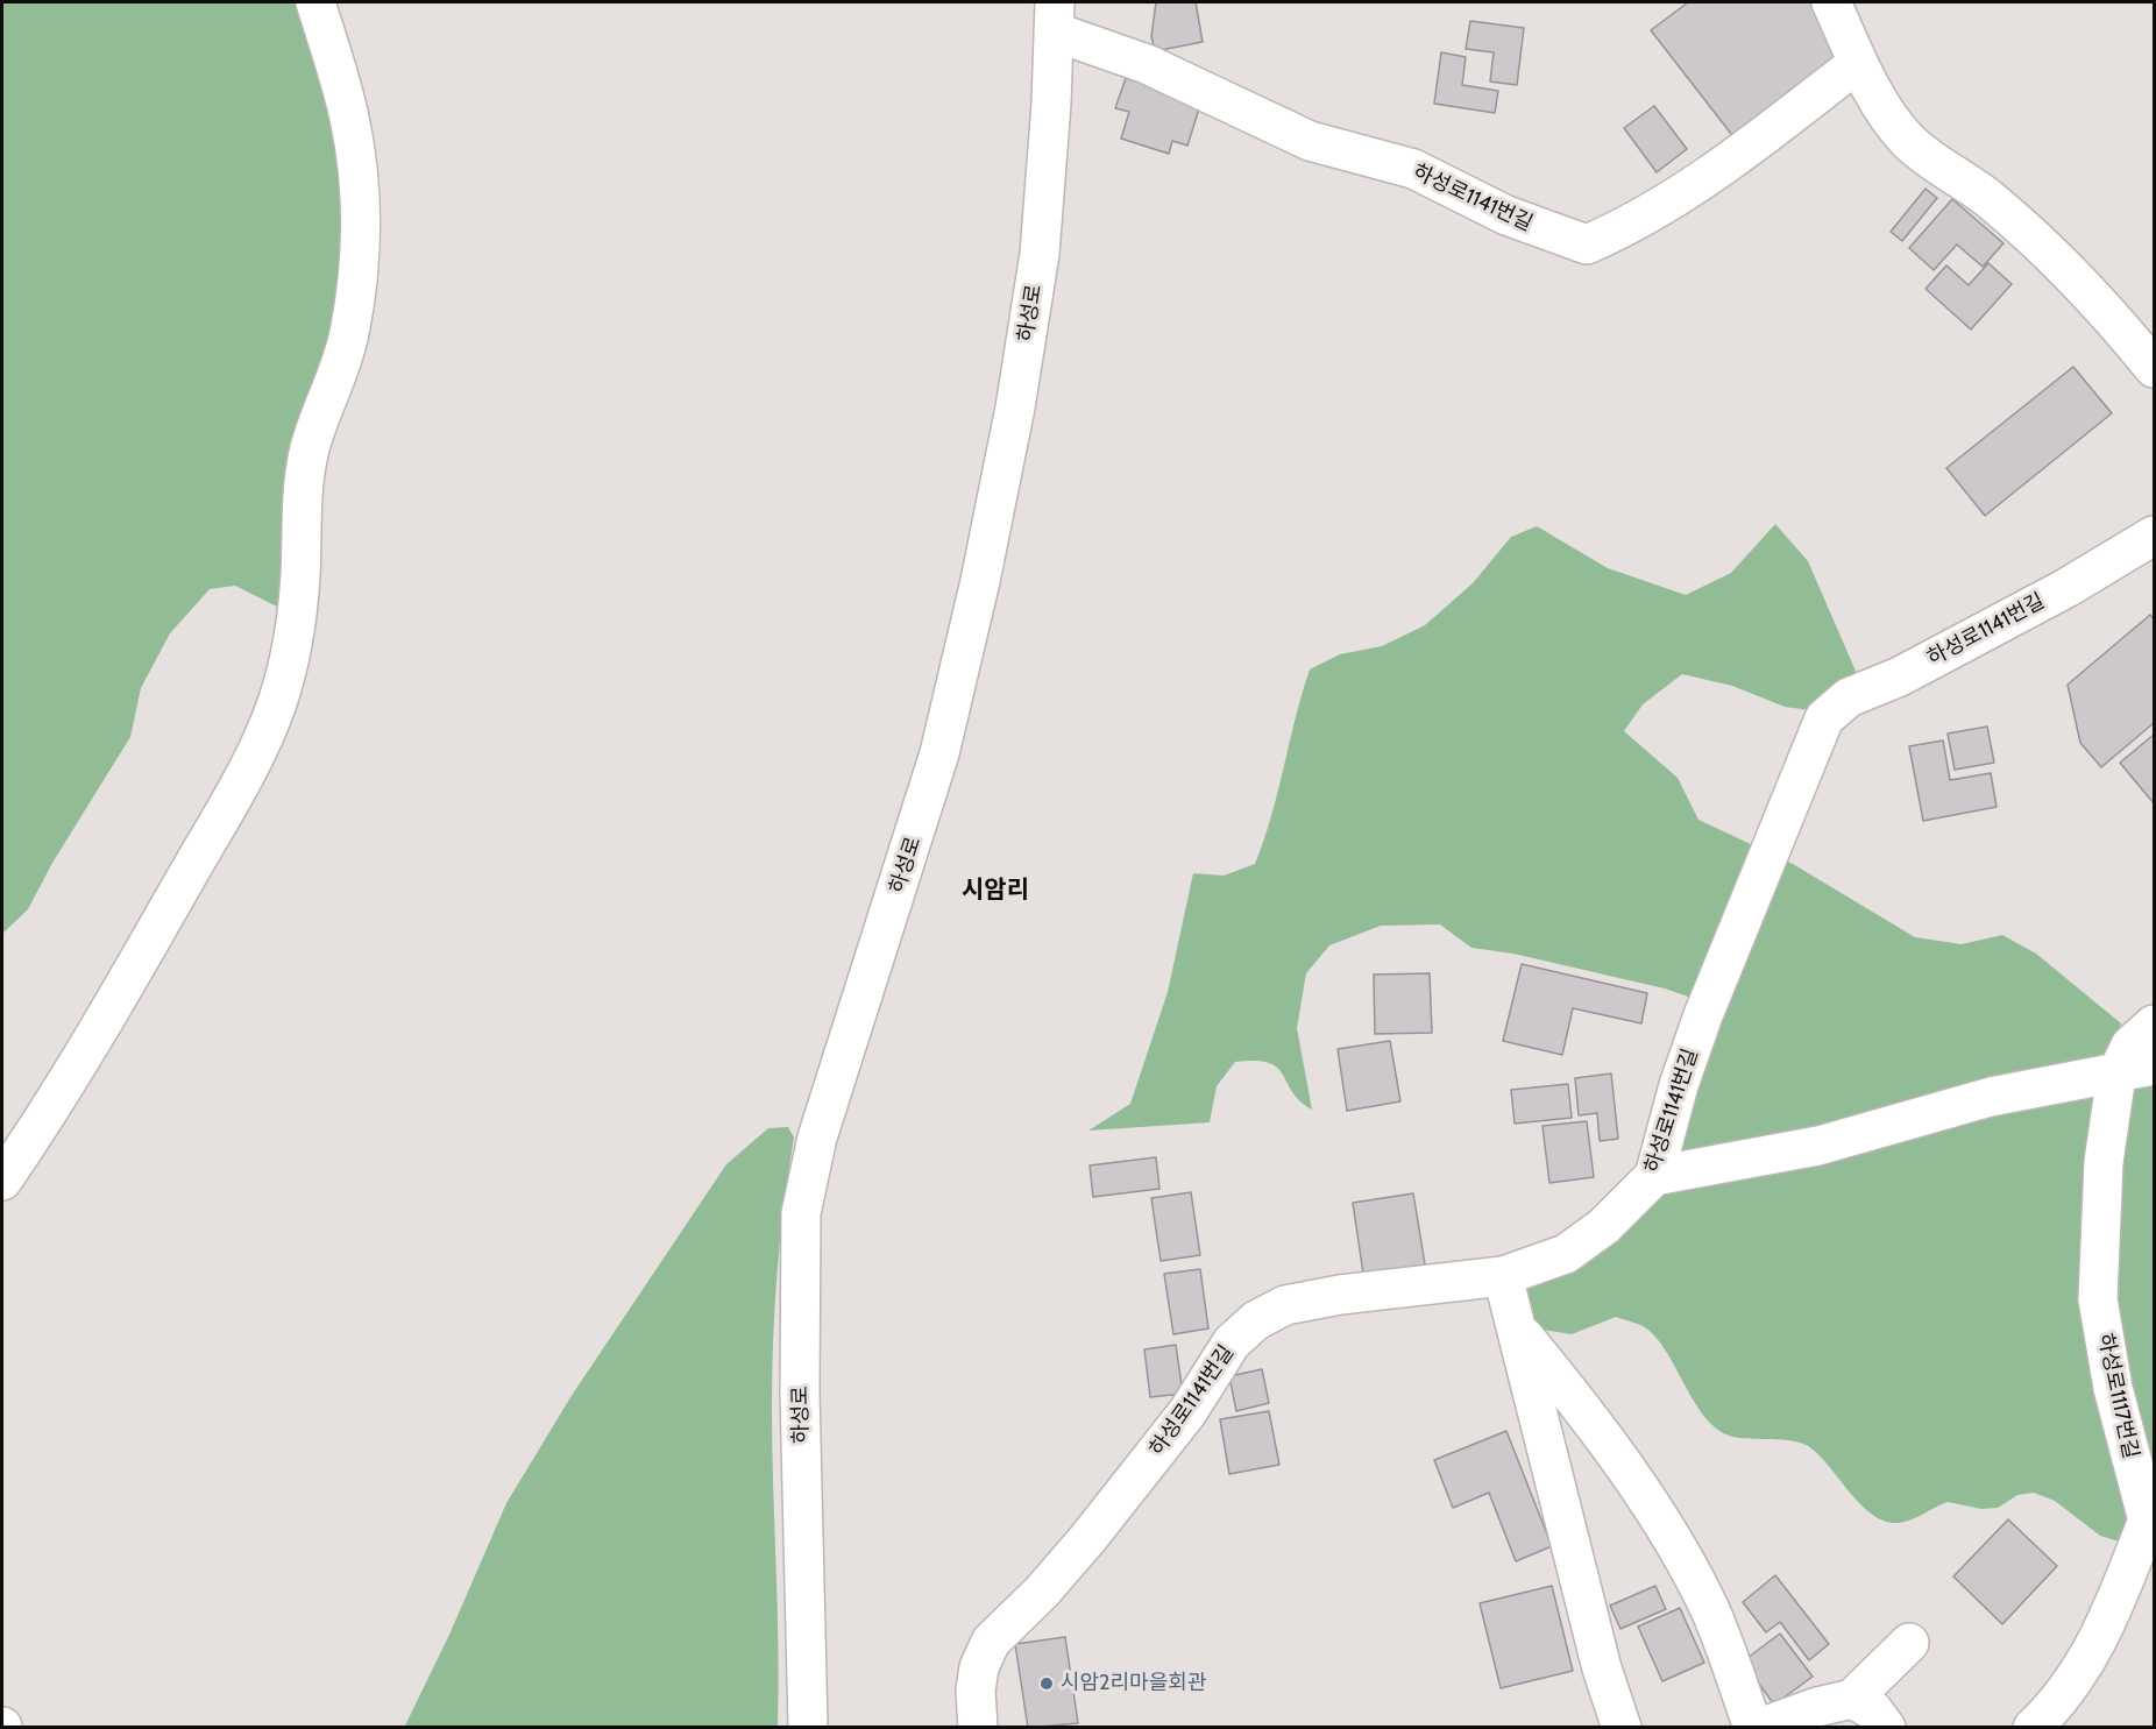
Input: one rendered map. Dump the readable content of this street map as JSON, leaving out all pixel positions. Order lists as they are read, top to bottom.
{
  "streets": {
    "street": ["하성로1141번길", "하성로", "하성로1117번길"]
  },
  "crossings": [
    ["하성로1141번길", "하성로"]
  ],
  "districts": ["시암리"],
  "places": ["시암2리마을회관"]
}
